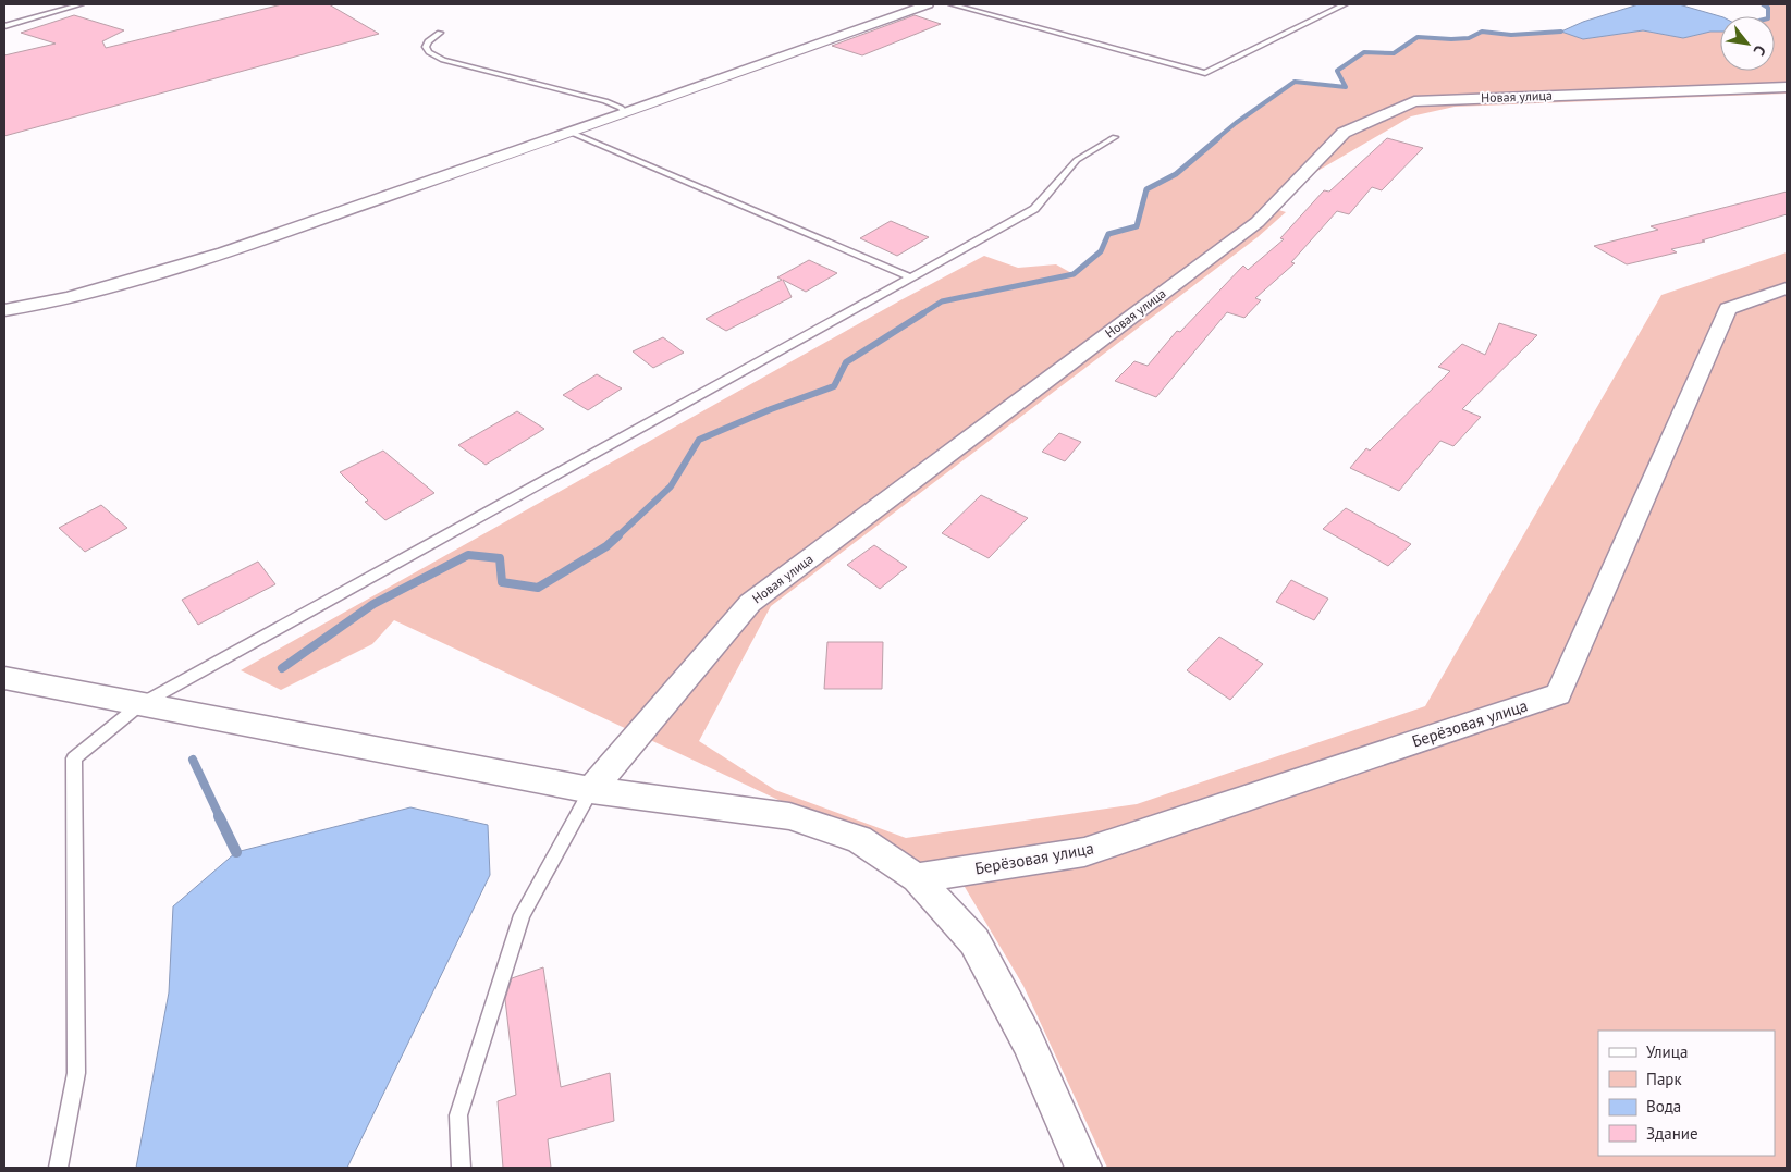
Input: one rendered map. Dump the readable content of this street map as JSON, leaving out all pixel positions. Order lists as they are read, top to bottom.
{
  "streets": {
    "street": ["Новая улица", "Берёзовая улица"]
  },
  "legend": [
    "Улица",
    "Парк",
    "Вода",
    "Здание"
  ],
  "north": "bottom right"
}
